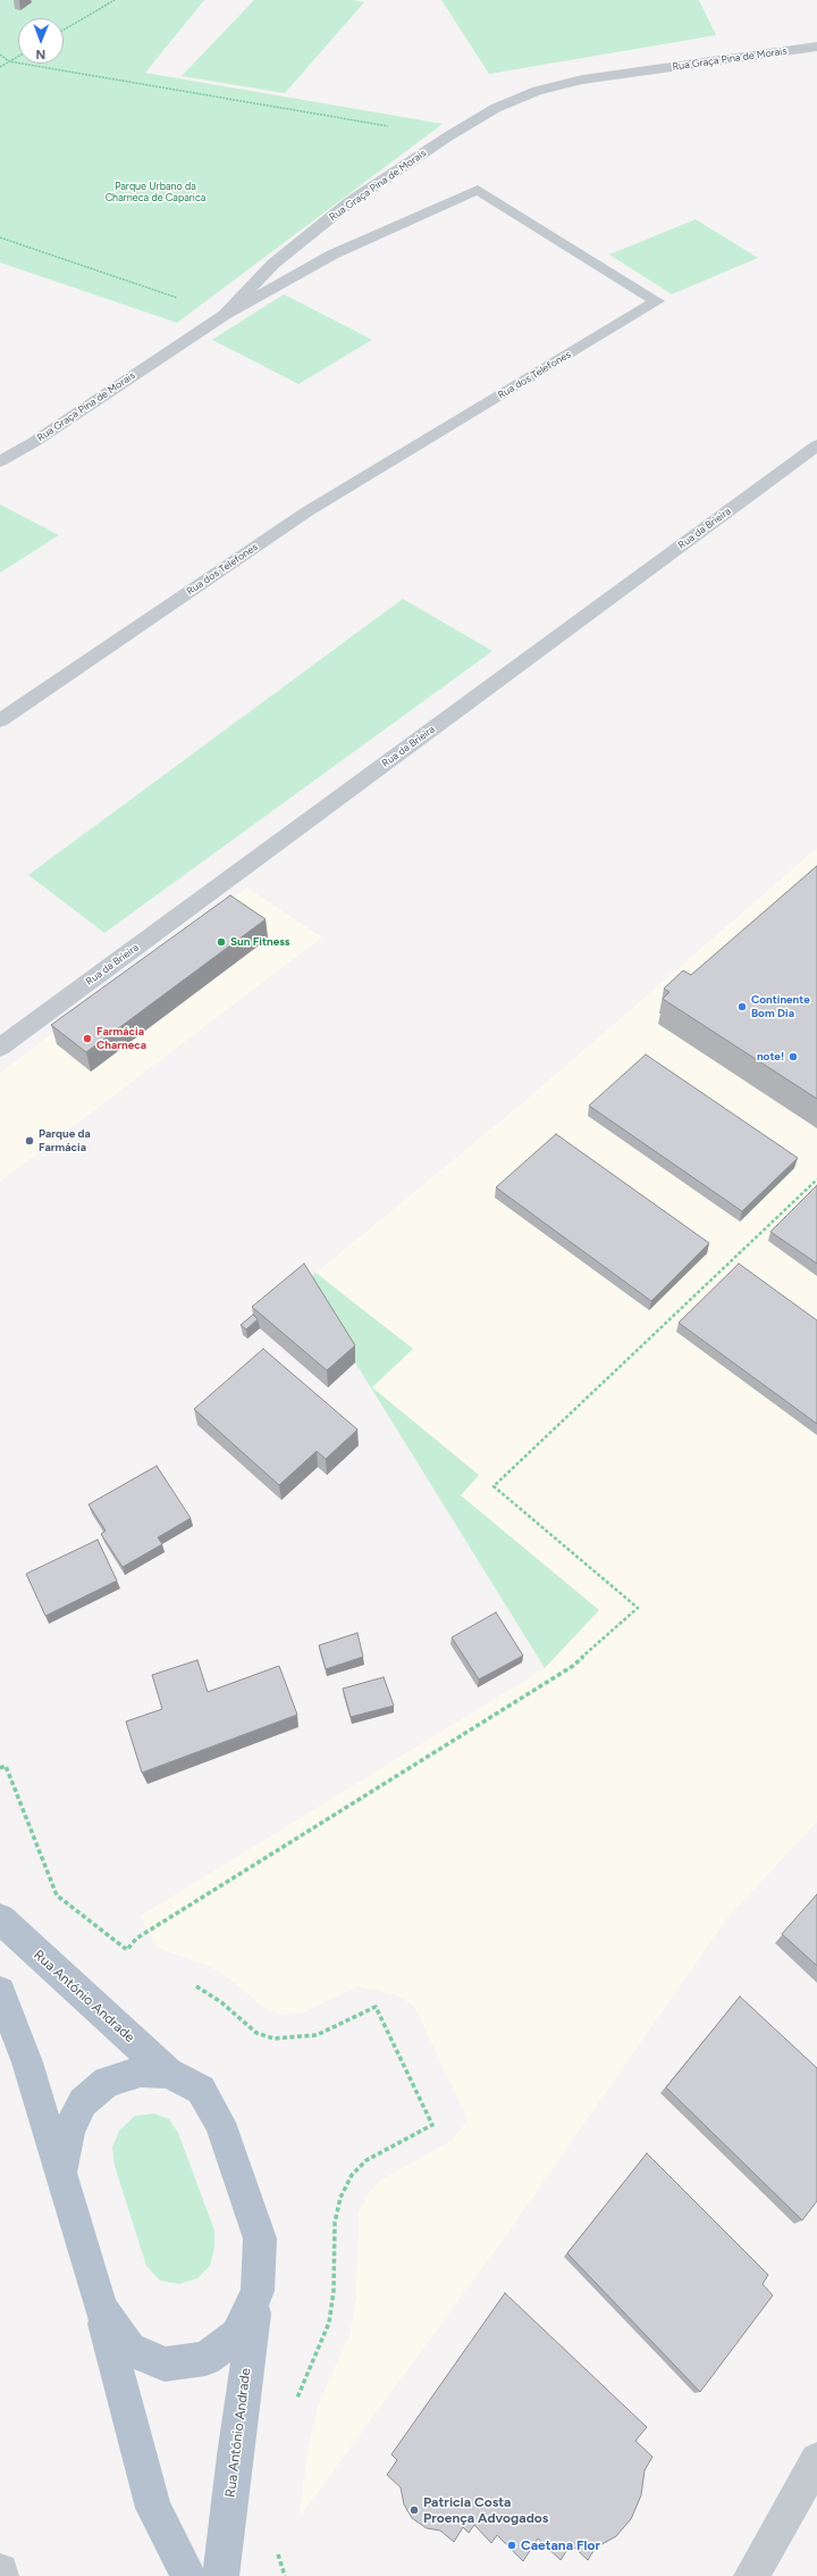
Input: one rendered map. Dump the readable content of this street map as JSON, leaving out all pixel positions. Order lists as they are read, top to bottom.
{
  "streets": {
    "main road": ["Rua António Andrade"],
    "street": ["Rua Graça Pina de Morais", "Rua dos Telefones", "Rua da Brieira"]
  },
  "crossings": [
    ["Rua Graça Pina de Morais", "Rua dos Telefones"]
  ],
  "parks": ["Parque Urbano da Charneca de Caparica"],
  "places": [
    "Sun Fitness",
    "Continente Bom Dia",
    "Farmácia Charneca",
    "note!",
    "Parque da Farmácia",
    "Patricia Costa Proença Advogados",
    "Caetana Flor"
  ],
  "north": "bottom"
}
